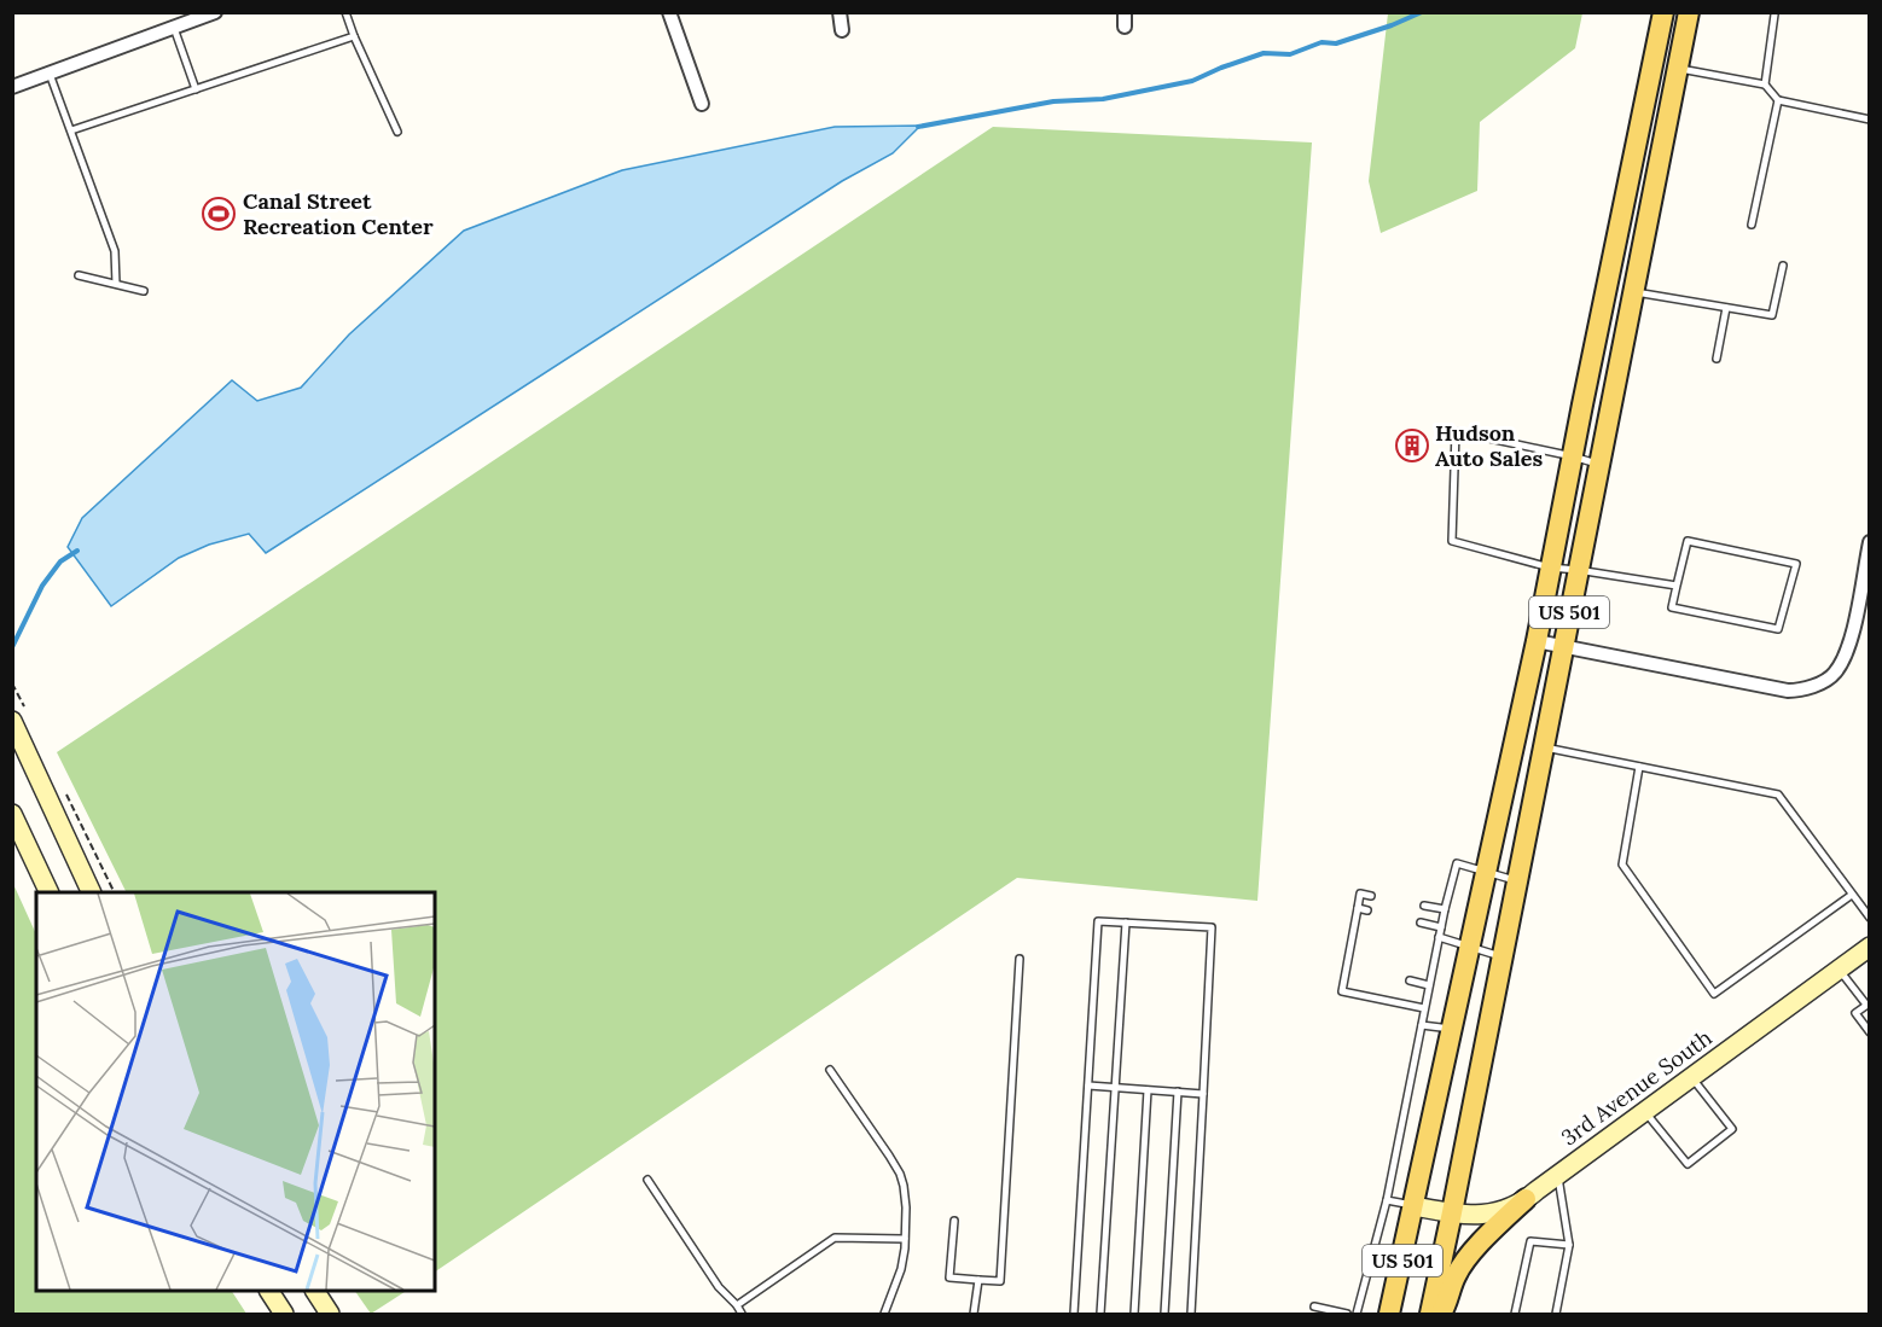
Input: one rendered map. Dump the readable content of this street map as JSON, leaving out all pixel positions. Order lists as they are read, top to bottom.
{
  "streets": {
    "main road": ["US 501", "3rd Avenue South"]
  },
  "crossings": [
    ["US 501", "3rd Avenue South"]
  ],
  "places": {
    "sports": ["Canal Street Recreation Center"],
    "building": ["Hudson Auto Sales"]
  }
}
